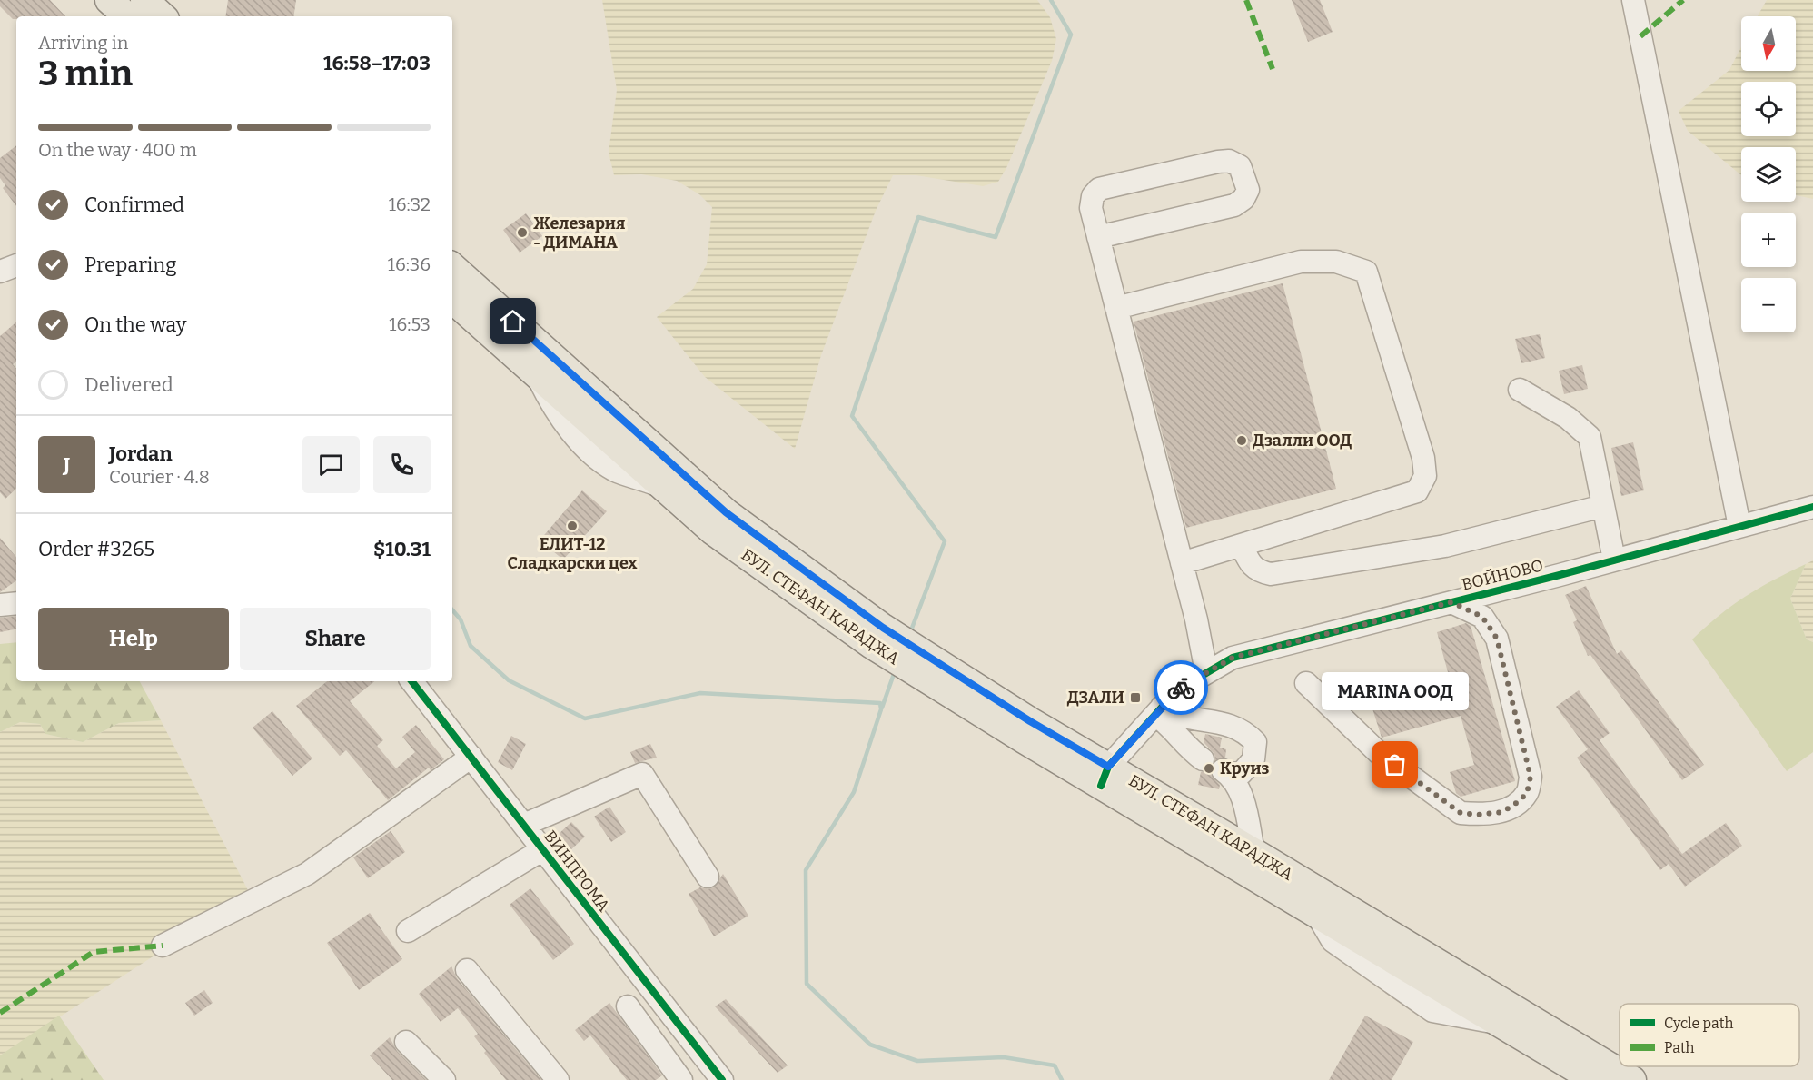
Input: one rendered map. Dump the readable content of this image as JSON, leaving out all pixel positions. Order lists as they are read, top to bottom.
{
  "streets": {
    "main road": ["БУЛ. СТЕФАН КАРАДЖА"],
    "street": ["ВОЙНОВО", "ВИНПРОМА"]
  },
  "crossings": [
    ["ВОЙНОВО", "БУЛ. СТЕФАН КАРАДЖА"]
  ],
  "places": {
    "other": [
      "Железария - ДИМАНА",
      "Дзалли ООД",
      "ЕЛИТ-12 Сладкарски цех",
      "MARINA ООД",
      "Круиз"
    ],
    "transit": ["ДЗАЛИ"]
  },
  "legend": ["Cycle path", "Path"],
  "north": "bottom",
  "page": {
    "map_buttons": ["+", "−"],
    "heading": ["3 min", "Arriving in", "16:58–17:03"],
    "panel": [
      "Jordan",
      "Courier · 4.8",
      "Order #3265",
      "$10.31"
    ],
    "bar": "On the way · 400 m",
    "list": [
      ["Confirmed", "16:32"],
      ["Preparing", "16:36"],
      ["On the way", "16:53"],
      "Delivered"
    ],
    "round": "J",
    "buttons": ["Help", "Share"],
    "bubble": "MARINA ООД"
  }
}
